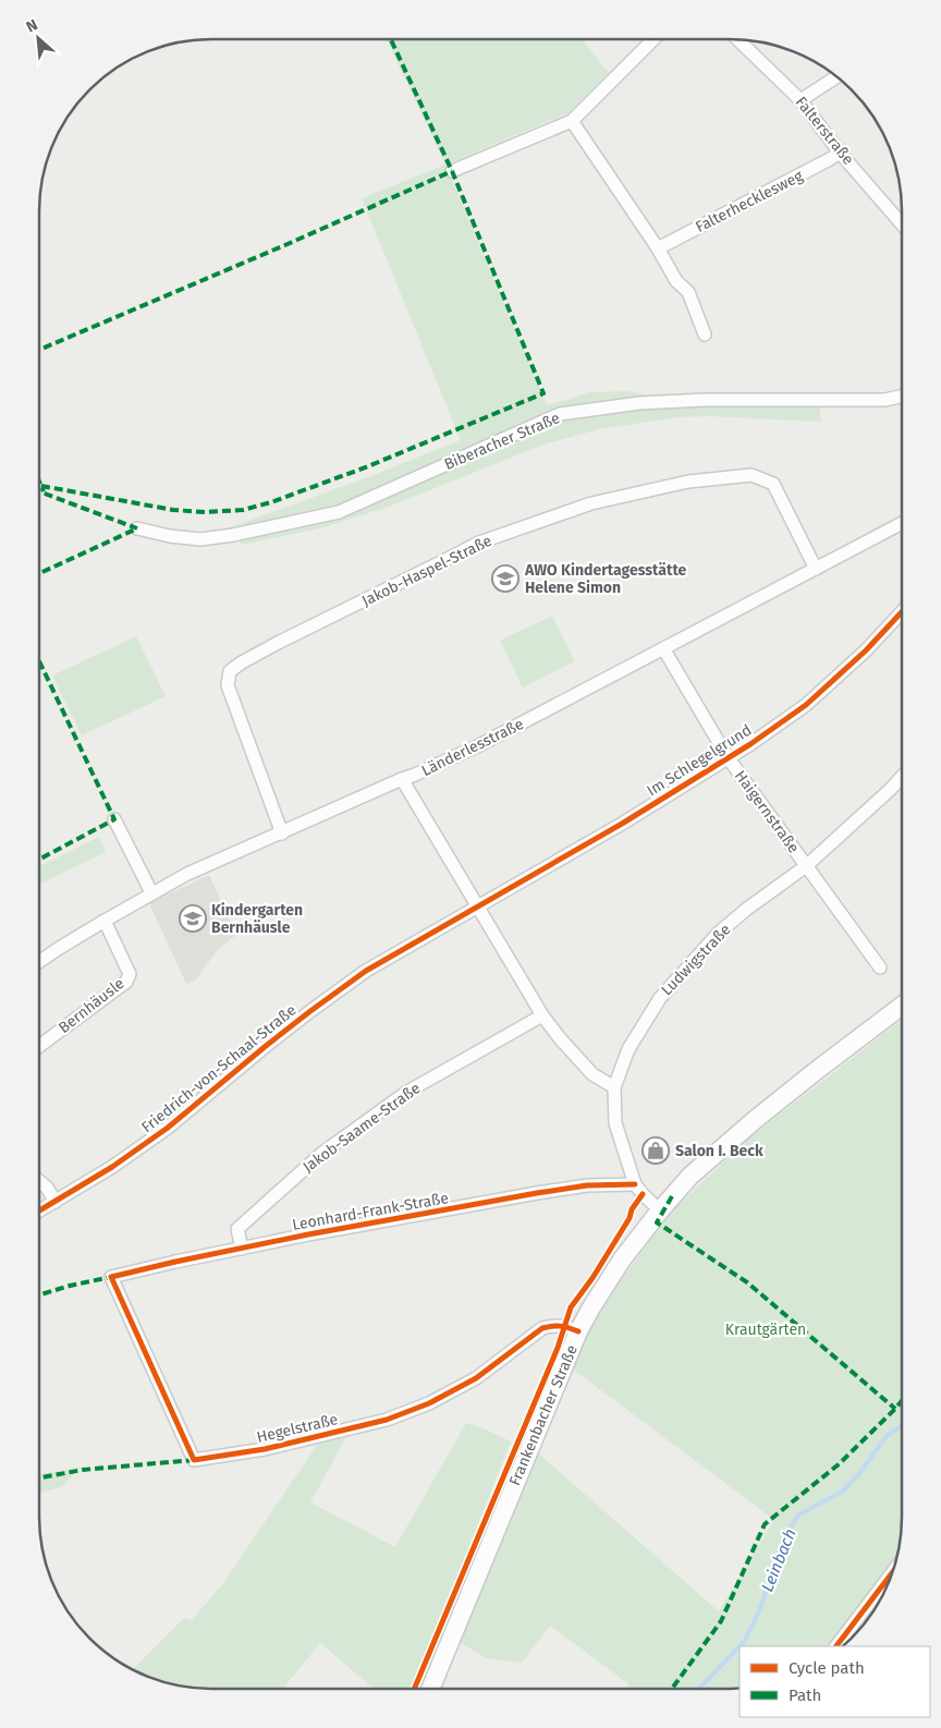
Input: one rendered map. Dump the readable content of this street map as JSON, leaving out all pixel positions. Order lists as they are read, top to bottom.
{
  "streets": {
    "main road": ["Frankenbacher Straße"],
    "street": [
      "Falterstraße",
      "Falterhecklesweg",
      "Biberacher Straße",
      "Jakob-Haspel-Straße",
      "Länderlesstraße",
      "Im Schlegelgrund",
      "Haigernstraße",
      "Ludwigstraße",
      "Bernhäusle",
      "Friedrich-von-Schaal-Straße",
      "Jakob-Saame-Straße",
      "Leonhard-Frank-Straße",
      "Hegelstraße"
    ]
  },
  "crossings": [
    ["Falterstraße", "Falterhecklesweg"],
    ["Jakob-Haspel-Straße", "Länderlesstraße"],
    ["Länderlesstraße", "Haigernstraße"],
    ["Länderlesstraße", "Bernhäusle"],
    ["Im Schlegelgrund", "Haigernstraße"],
    ["Im Schlegelgrund", "Friedrich-von-Schaal-Straße"],
    ["Haigernstraße", "Ludwigstraße"],
    ["Ludwigstraße", "Leonhard-Frank-Straße"],
    ["Ludwigstraße", "Frankenbacher Straße"],
    ["Jakob-Saame-Straße", "Leonhard-Frank-Straße"],
    ["Leonhard-Frank-Straße", "Hegelstraße"],
    ["Frankenbacher Straße", "Hegelstraße"]
  ],
  "water": ["Leinbach"],
  "parks": ["Krautgärten"],
  "places": {
    "school or university": ["AWO Kindertagesstätte Helene Simon", "Kindergarten Bernhäusle"],
    "shop": ["Salon I. Beck"]
  },
  "legend": ["Cycle path", "Path"],
  "north": "top left"
}
